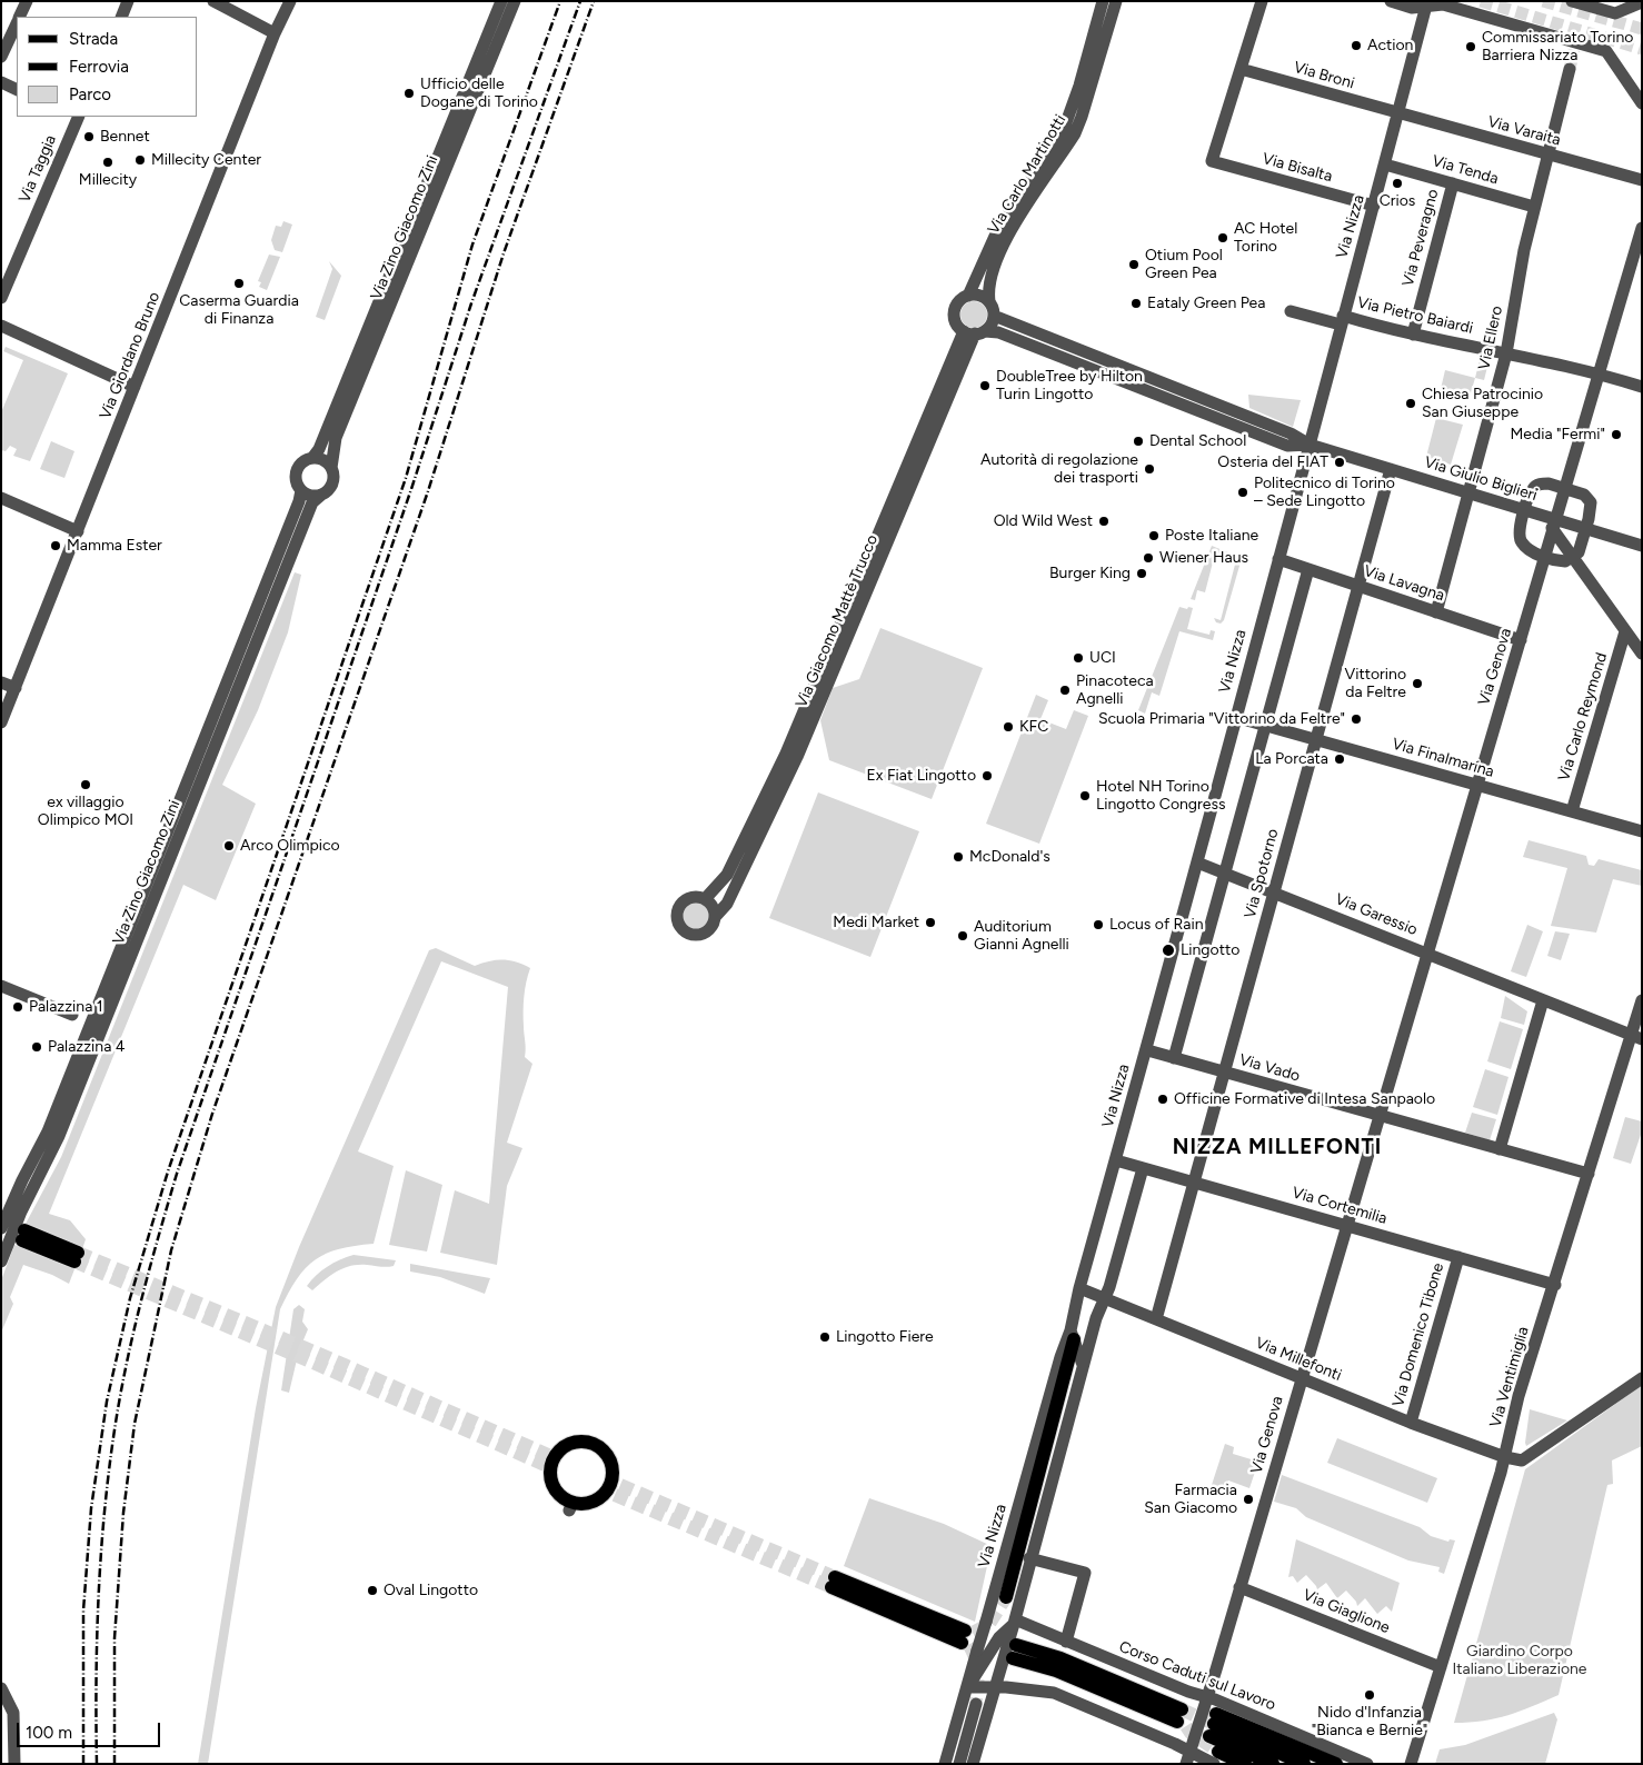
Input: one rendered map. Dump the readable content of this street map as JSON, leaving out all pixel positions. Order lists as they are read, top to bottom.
{
  "streets": {
    "street": [
      "Via Broni",
      "Via Varaita",
      "Via Bisalta",
      "Via Taggia",
      "Via Tenda",
      "Via Carlo Martinotti",
      "Via Nizza",
      "Via Zino Giacomo Zini",
      "Via Peveragno",
      "Via Pietro Baiardi",
      "Via Ellero",
      "Via Giordano Bruno",
      "Via Giulio Biglieri",
      "Via Lavagna",
      "Via Giacomo Mattè Trucco",
      "Via Genova",
      "Via Carlo Reymond",
      "Via Finalmarina",
      "Via Spotorno",
      "Via Garessio",
      "Via Vado",
      "Via Cortemilia",
      "Via Domenico Tibone",
      "Via Millefonti",
      "Via Ventimiglia",
      "Via Giaglione",
      "Corso Caduti sul Lavoro"
    ]
  },
  "crossings": [
    ["Via Broni", "Via Varaita"],
    ["Via Broni", "Via Bisalta"],
    ["Via Broni", "Via Nizza"],
    ["Via Varaita", "Via Nizza"],
    ["Via Varaita", "Via Ellero"],
    ["Via Bisalta", "Via Nizza"],
    ["Via Tenda", "Via Nizza"],
    ["Via Tenda", "Via Peveragno"],
    ["Via Tenda", "Via Ellero"],
    ["Via Carlo Martinotti", "Via Giacomo Mattè Trucco"],
    ["Via Nizza", "Via Pietro Baiardi"],
    ["Via Nizza", "Via Giulio Biglieri"],
    ["Via Nizza", "Via Lavagna"],
    ["Via Nizza", "Via Finalmarina"],
    ["Via Nizza", "Via Garessio"],
    ["Via Nizza", "Via Cortemilia"],
    ["Via Nizza", "Via Millefonti"],
    ["Via Nizza", "Corso Caduti sul Lavoro"],
    ["Via Peveragno", "Via Pietro Baiardi"],
    ["Via Pietro Baiardi", "Via Ellero"],
    ["Via Pietro Baiardi", "Via Genova"],
    ["Via Ellero", "Via Giulio Biglieri"],
    ["Via Ellero", "Via Lavagna"],
    ["Via Giulio Biglieri", "Via Genova"],
    ["Via Giulio Biglieri", "Via Spotorno"],
    ["Via Lavagna", "Via Genova"],
    ["Via Lavagna", "Via Spotorno"],
    ["Via Genova", "Via Finalmarina"],
    ["Via Genova", "Via Garessio"],
    ["Via Genova", "Via Vado"],
    ["Via Genova", "Via Cortemilia"],
    ["Via Genova", "Via Millefonti"],
    ["Via Genova", "Via Giaglione"],
    ["Via Genova", "Corso Caduti sul Lavoro"],
    ["Via Carlo Reymond", "Via Finalmarina"],
    ["Via Finalmarina", "Via Spotorno"],
    ["Via Spotorno", "Via Garessio"],
    ["Via Spotorno", "Via Vado"],
    ["Via Spotorno", "Via Cortemilia"],
    ["Via Spotorno", "Via Millefonti"],
    ["Via Garessio", "Via Ventimiglia"],
    ["Via Cortemilia", "Via Domenico Tibone"],
    ["Via Cortemilia", "Via Ventimiglia"],
    ["Via Domenico Tibone", "Via Millefonti"],
    ["Via Millefonti", "Via Ventimiglia"],
    ["Via Ventimiglia", "Via Giaglione"]
  ],
  "districts": ["NIZZA MILLEFONTI"],
  "parks": ["Giardino Corpo Italiano Liberazione"],
  "places": [
    "Action",
    "Commissariato Torino Barriera Nizza",
    "Ufficio delle Dogane di Torino",
    "Bennet",
    "Millecity Center",
    "Millecity",
    "Crios",
    "AC Hotel Torino",
    "Otium Pool Green Pea",
    "Caserma Guardia di Finanza",
    "Eataly Green Pea",
    "DoubleTree by Hilton Turin Lingotto",
    "Chiesa Patrocinio San Giuseppe",
    "Media \"Fermi\"",
    "Dental School",
    "Osteria del FIAT",
    "Autorità di regolazione dei trasporti",
    "Politecnico di Torino – Sede Lingotto",
    "Old Wild West",
    "Poste Italiane",
    "Mamma Ester",
    "Wiener Haus",
    "Burger King",
    "UCI",
    "Vittorino da Feltre",
    "Pinacoteca Agnelli",
    "Scuola Primaria \"Vittorino da Feltre\"",
    "KFC",
    "La Porcata",
    "Ex Fiat Lingotto",
    "ex villaggio Olimpico MOI",
    "Hotel NH Torino Lingotto Congress",
    "Arco Olimpico",
    "McDonald's",
    "Medi Market",
    "Locus of Rain",
    "Auditorium Gianni Agnelli",
    "Lingotto",
    "Palazzina 1",
    "Palazzina 4",
    "Officine Formative di Intesa Sanpaolo",
    "Lingotto Fiere",
    "Farmacia San Giacomo",
    "Oval Lingotto",
    "Nido d'Infanzia \"Bianca e Bernie\""
  ],
  "legend": ["Strada", "Ferrovia", "Parco"],
  "scale_bar": "100 m"
}
